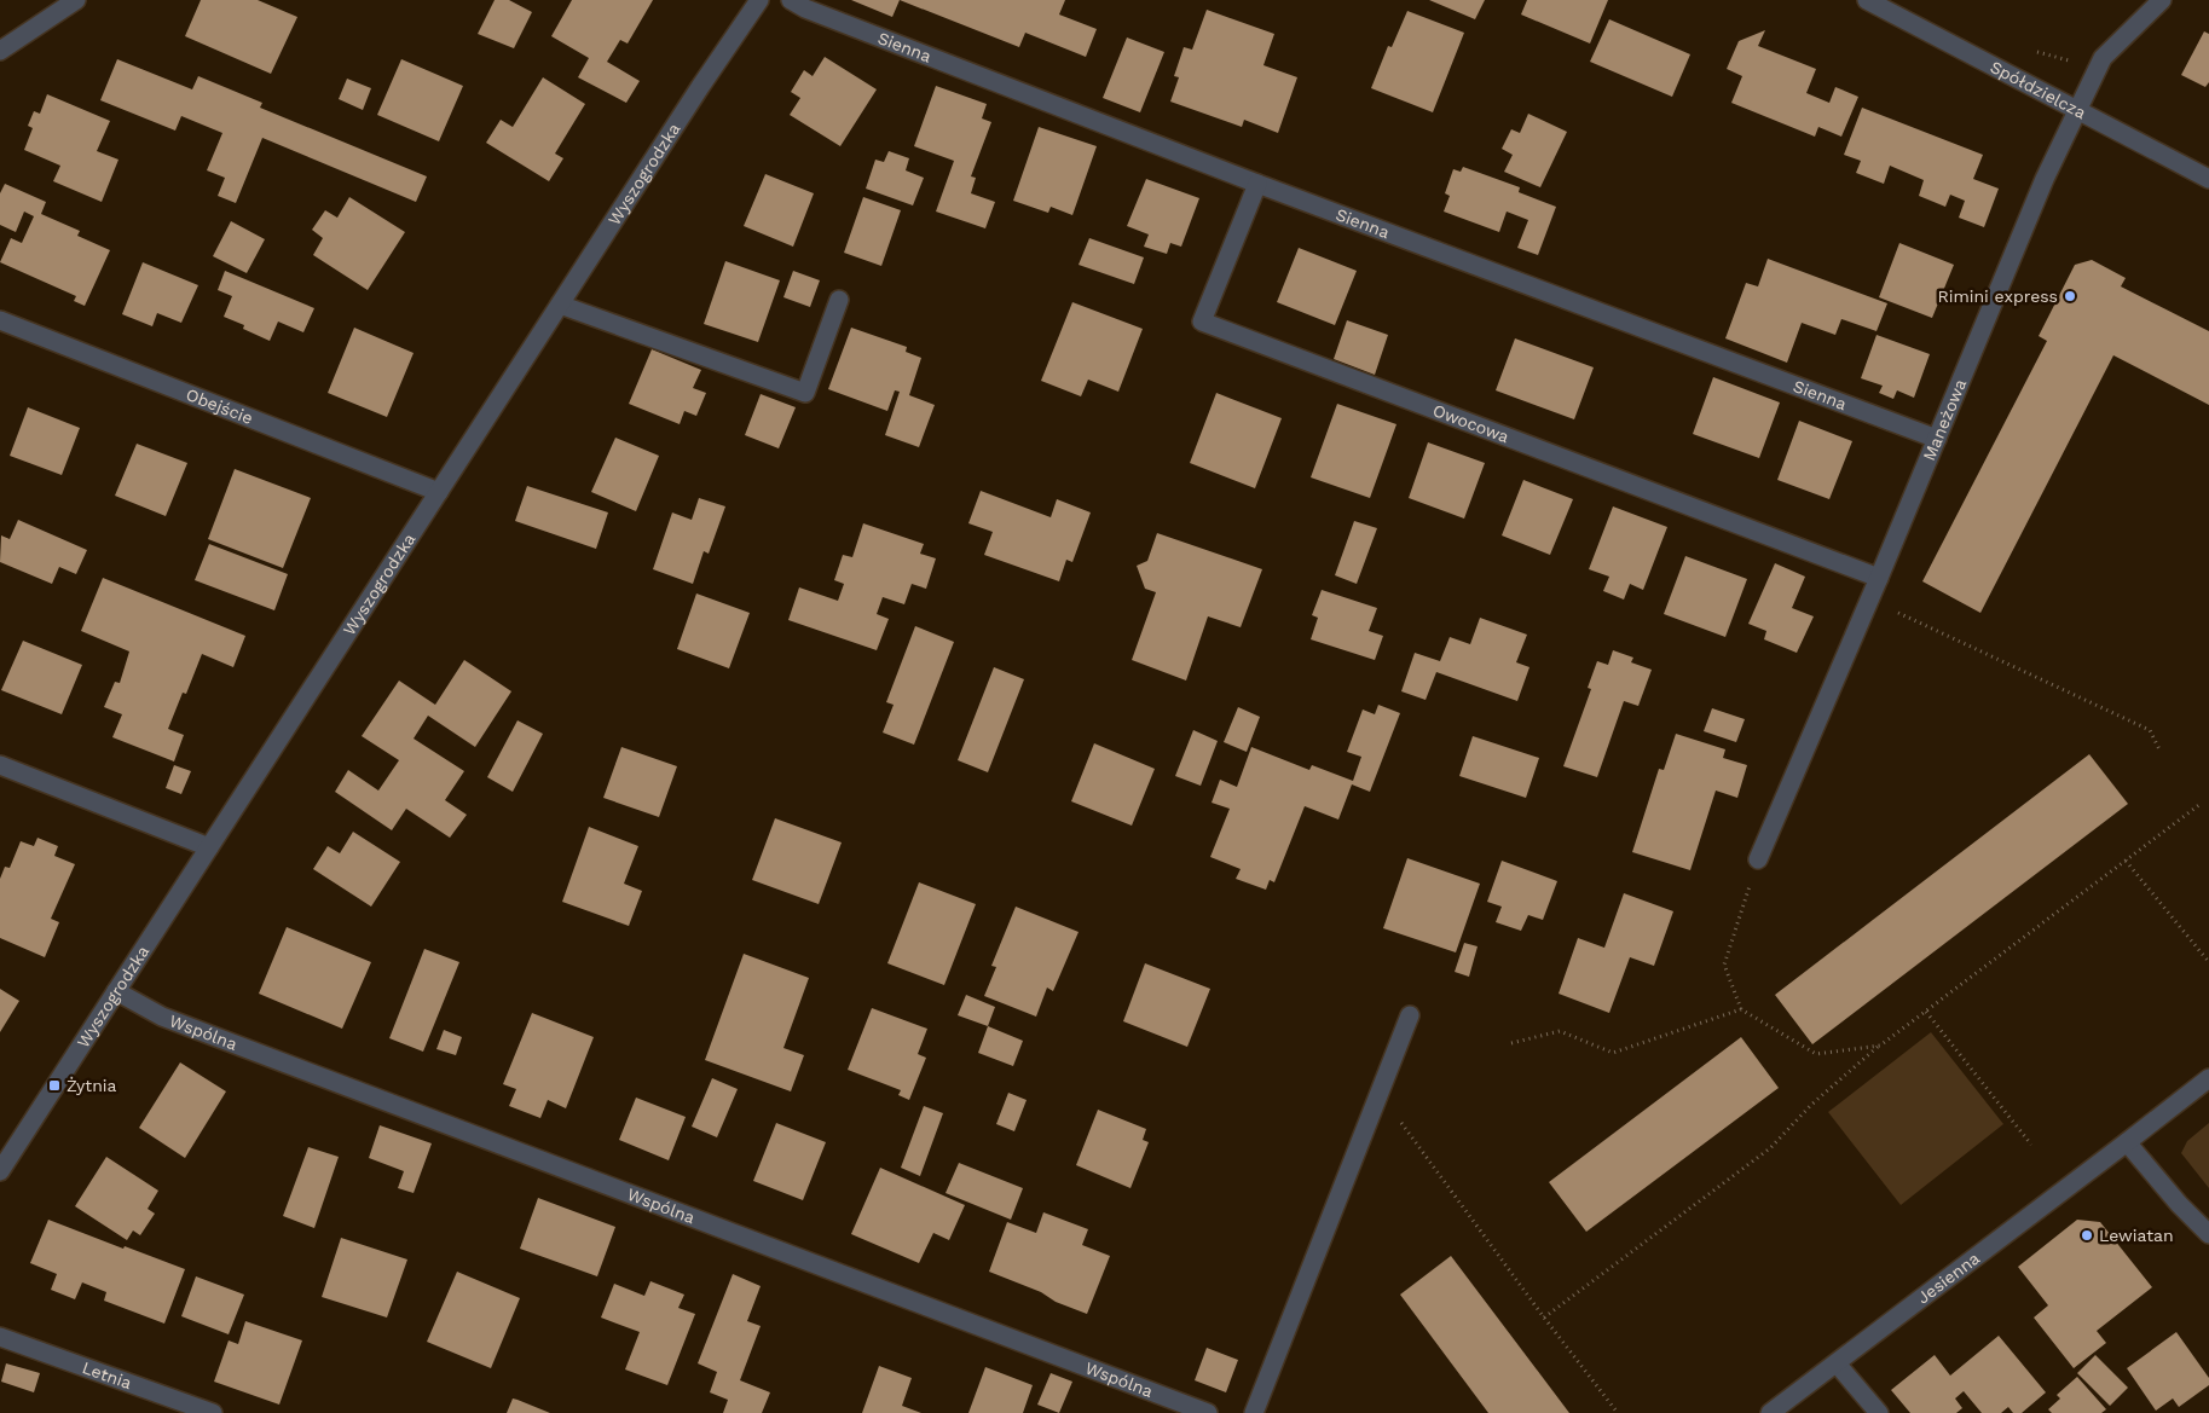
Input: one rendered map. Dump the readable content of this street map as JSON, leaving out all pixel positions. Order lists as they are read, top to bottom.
{
  "streets": {
    "street": [
      "Sienna",
      "Spółdzielcza",
      "Wyszogrodzka",
      "Obejście",
      "Maneżowa",
      "Owocowa",
      "Wspólna",
      "Jesienna",
      "Letnia"
    ]
  },
  "crossings": [
    ["Sienna", "Maneżowa"],
    ["Sienna", "Owocowa"],
    ["Spółdzielcza", "Maneżowa"],
    ["Wyszogrodzka", "Obejście"],
    ["Wyszogrodzka", "Wspólna"],
    ["Maneżowa", "Owocowa"]
  ],
  "places": {
    "other": ["Rimini express", "Lewiatan"],
    "transit": ["Żytnia"]
  }
}
